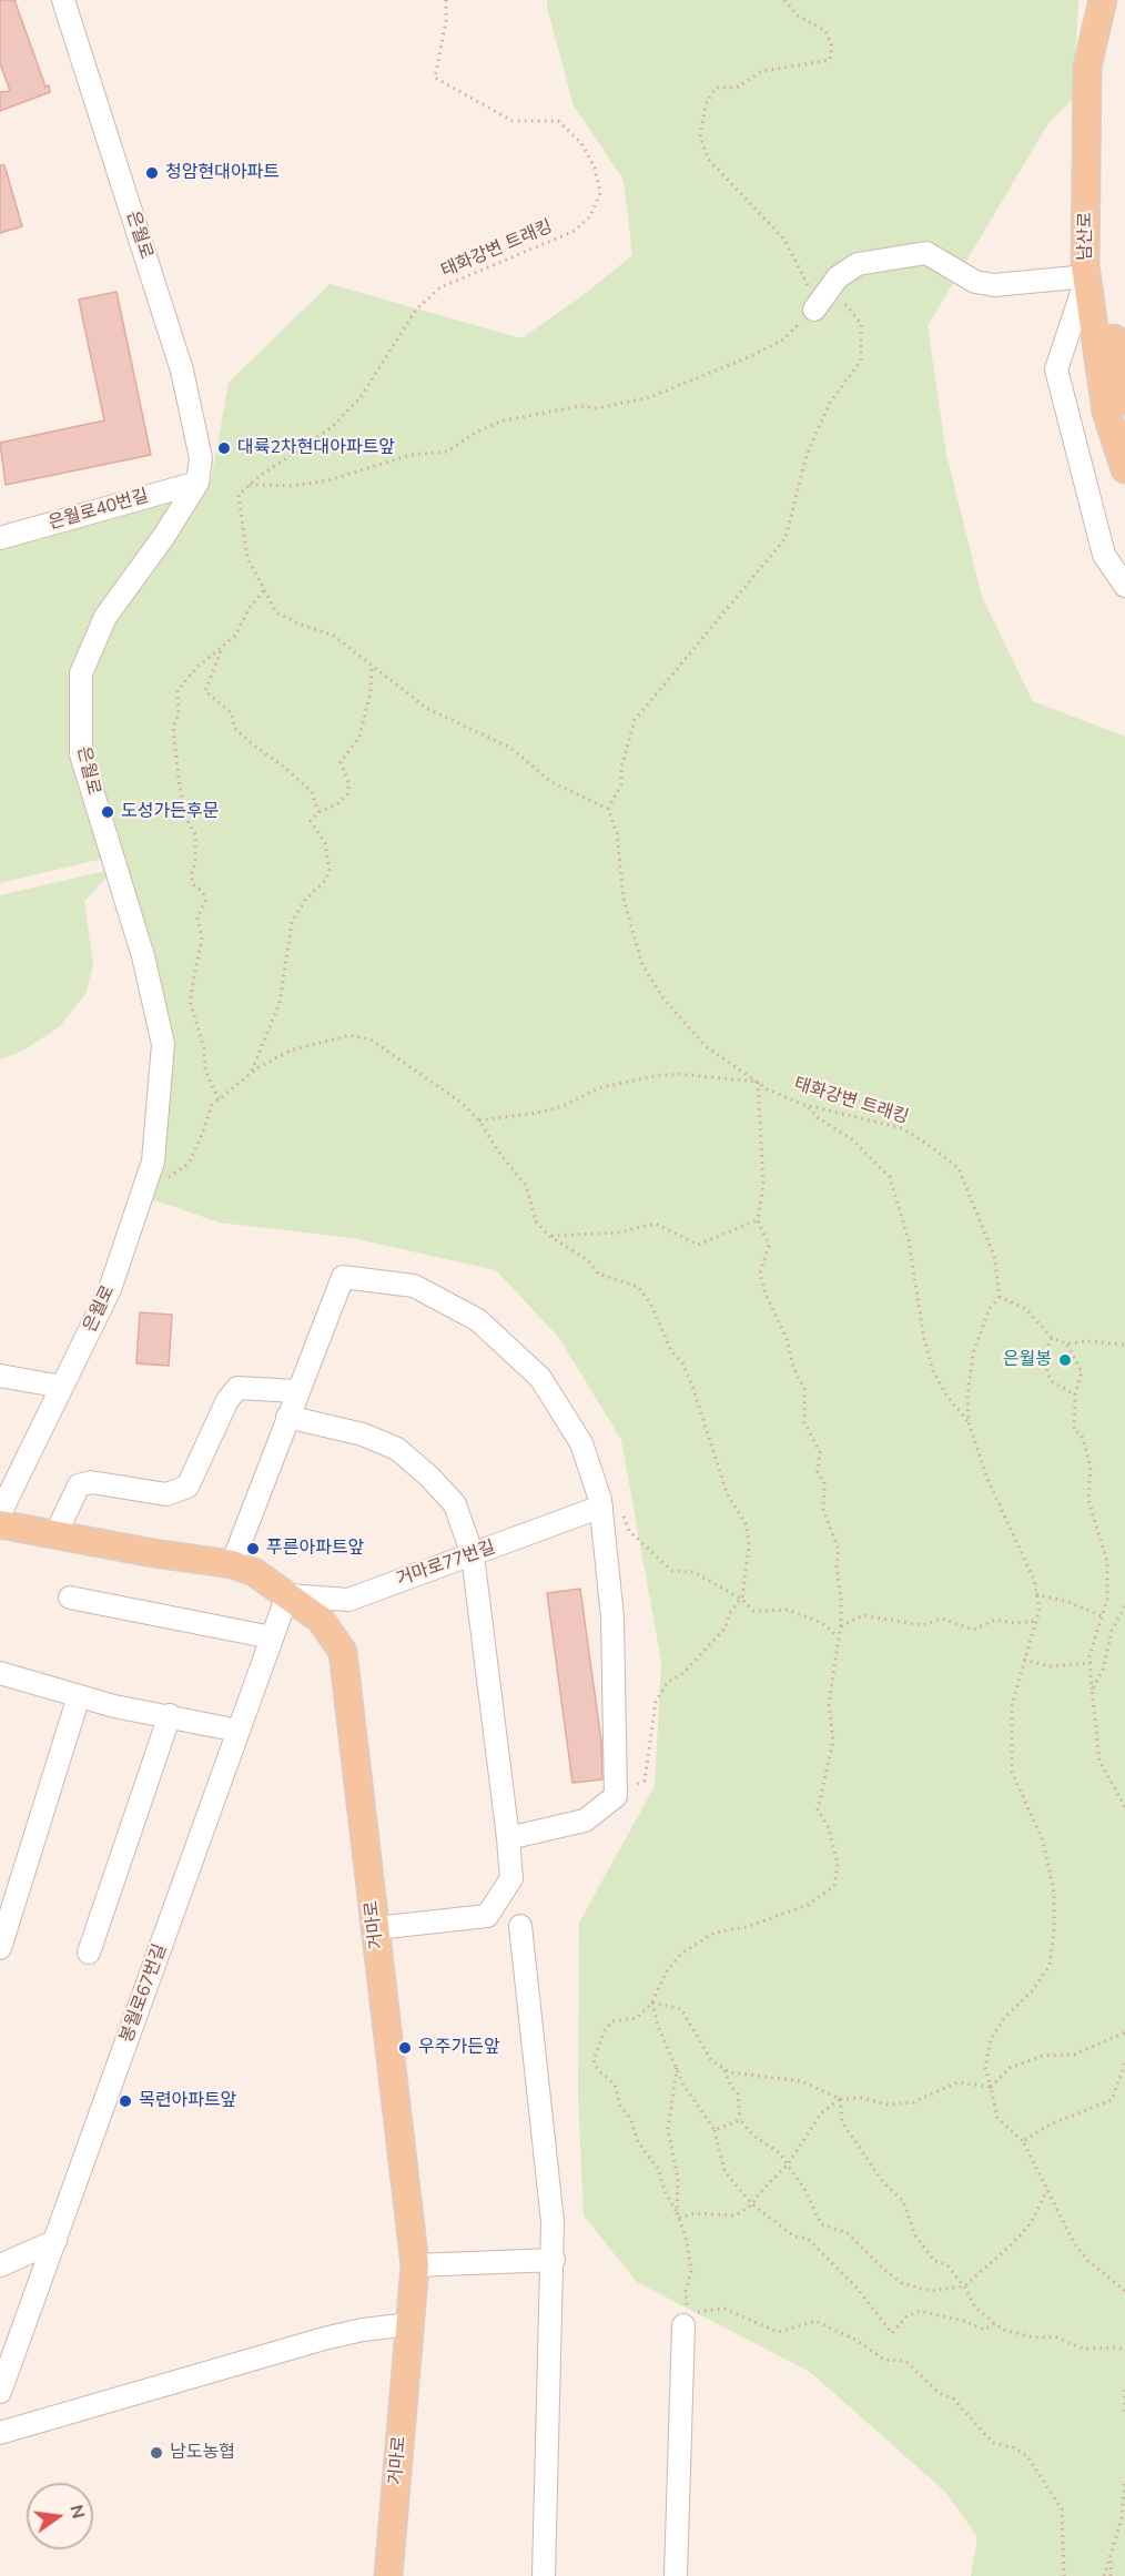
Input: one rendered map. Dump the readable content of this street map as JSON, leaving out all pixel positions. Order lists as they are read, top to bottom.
{
  "streets": {
    "main road": ["남산로", "거마로"],
    "street": [
      "은월로",
      "은월로40번길",
      "거마로77번길",
      "봉월로67번길"
    ],
    "path": ["태화강변 트래킹"]
  },
  "crossings": [
    ["은월로", "은월로40번길"],
    ["거마로77번길", "거마로"],
    ["거마로77번길", "봉월로67번길"],
    ["거마로", "봉월로67번길"]
  ],
  "places": [
    "청암현대아파트",
    "대륙2차현대아파트앞",
    "도성가든후문",
    "은월봉",
    "푸른아파트앞",
    "우주가든앞",
    "목련아파트앞",
    "남도농협"
  ],
  "north": "right"
}
